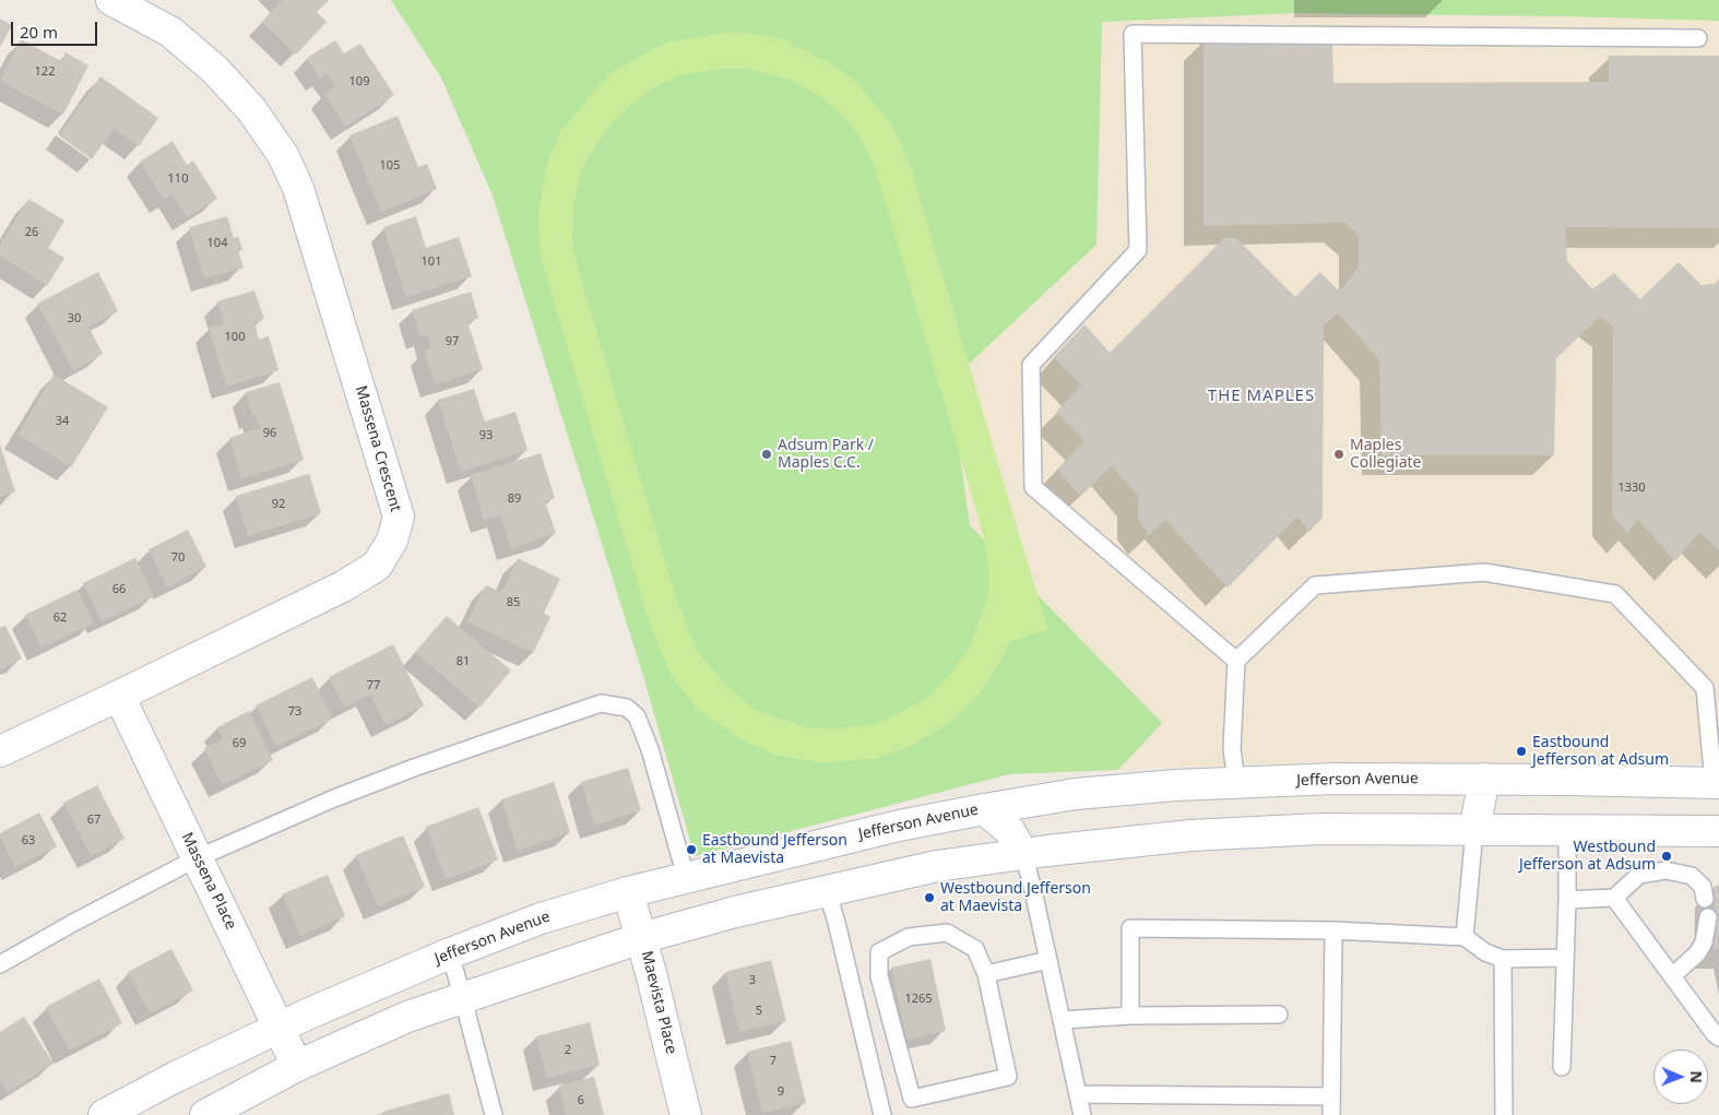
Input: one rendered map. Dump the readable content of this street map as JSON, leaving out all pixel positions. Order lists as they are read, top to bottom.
{
  "streets": {
    "street": [
      "Massena Crescent",
      "Jefferson Avenue",
      "Massena Place",
      "Maevista Place"
    ]
  },
  "crossings": [
    ["Massena Crescent", "Massena Place"],
    ["Jefferson Avenue", "Massena Place"],
    ["Jefferson Avenue", "Maevista Place"]
  ],
  "districts": ["THE MAPLES"],
  "places": [
    "Adsum Park / Maples C.C.",
    "Maples Collegiate",
    "Eastbound Jefferson at Adsum",
    "Eastbound Jefferson at Maevista",
    "Westbound Jefferson at Adsum",
    "Westbound Jefferson at Maevista"
  ],
  "house_numbers": [
    "122",
    "109",
    "105",
    "110",
    "26",
    "104",
    "101",
    "30",
    "100",
    "97",
    "34",
    "96",
    "93",
    "1330",
    "89",
    "92",
    "70",
    "66",
    "85",
    "62",
    "81",
    "77",
    "73",
    "69",
    "67",
    "63",
    "3",
    "1265",
    "5",
    "2",
    "7",
    "9",
    "6"
  ],
  "scale_bar": "20 m",
  "north": "right"
}
